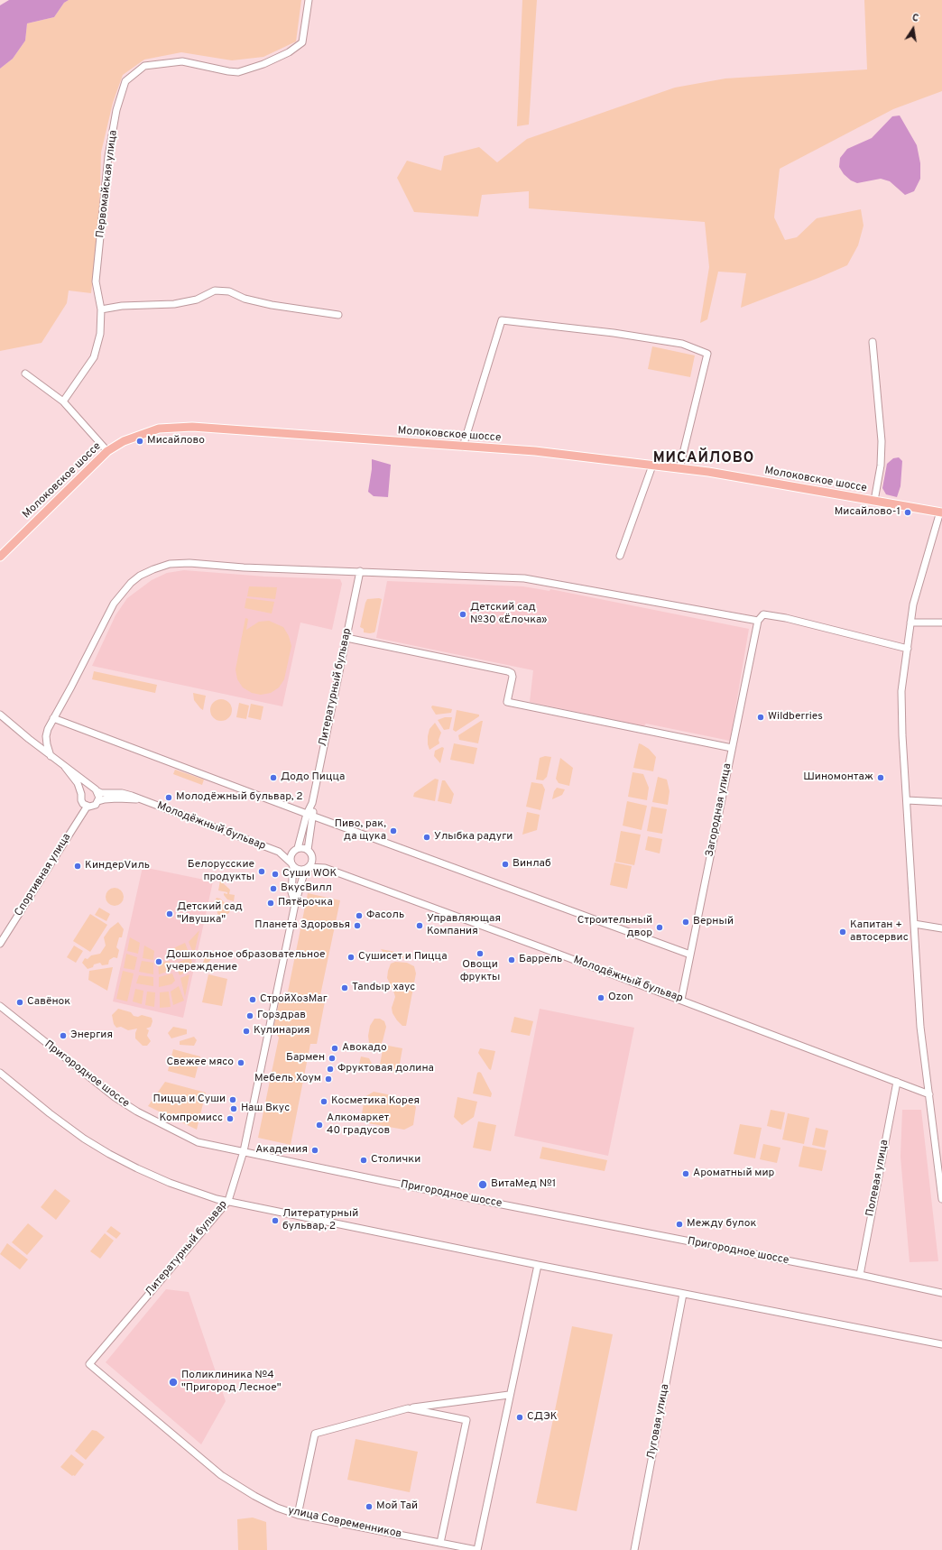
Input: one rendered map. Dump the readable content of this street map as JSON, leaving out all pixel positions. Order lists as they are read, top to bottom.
{
  "streets": {
    "main road": ["Молоковское шоссе"],
    "street": [
      "Первомайская улица",
      "Литературный бульвар",
      "Загородная улица",
      "Молодёжный бульвар",
      "Спортивная улица",
      "Пригородное шоссе",
      "Полевая улица",
      "Луговая улица",
      "улица Современников"
    ]
  },
  "crossings": [
    ["Литературный бульвар", "Молодёжный бульвар"],
    ["Литературный бульвар", "Пригородное шоссе"],
    ["Литературный бульвар", "улица Современников"],
    ["Загородная улица", "Молодёжный бульвар"],
    ["Молодёжный бульвар", "Спортивная улица"],
    ["Молодёжный бульвар", "Полевая улица"],
    ["Пригородное шоссе", "Полевая улица"]
  ],
  "districts": ["МИСАЙЛОВО"],
  "places": [
    "Мисайлово",
    "Мисайлово-1",
    "Детский сад №30 «Ёлочка»",
    "Wildberries",
    "Додо Пицца",
    "Шиномонтаж",
    "Молодёжный бульвар, 2",
    "Пиво, рак, да щука",
    "Улыбка радуги",
    "Винлаб",
    "КиндерVиль",
    "Белорусские продукты",
    "Суши WOK",
    "ВкусВилл",
    "Пятёрочка",
    "Детский сад \"Ивушка\"",
    "Фасоль",
    "Верный",
    "Планета Здоровья",
    "Управляющая Компания",
    "Строительный двор",
    "Капитан + автосервис",
    "Овощи фрукты",
    "Сушисет и Пицца",
    "Баррель",
    "Дошкольное образовательное учереждение",
    "Tandыр хаус",
    "Ozon",
    "СтройХозМаг",
    "Савёнок",
    "Горздрав",
    "Кулинария",
    "Энергия",
    "Авокадо",
    "Бармен",
    "Свежее мясо",
    "Фруктовая долина",
    "Мебель Хоум",
    "Пицца и Суши",
    "Косметика Корея",
    "Наш Вкус",
    "Компромисс",
    "Алкомаркет 40 градусов",
    "Академия",
    "Столички",
    "Ароматный мир",
    "ВитаМед №1",
    "Литературный бульвар, 2",
    "Между булок",
    "Поликлиника №4 \"Пригород Лесное\"",
    "СДЭК",
    "Мой Тай"
  ],
  "north": "top"
}
